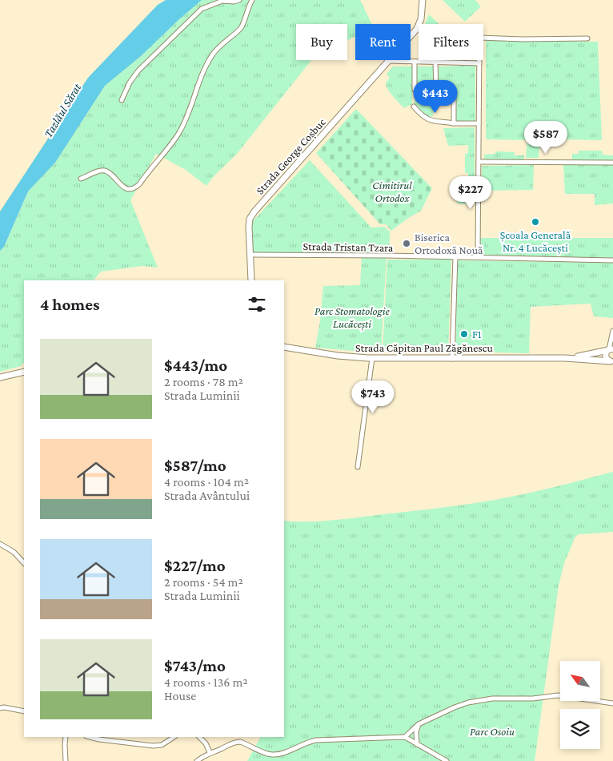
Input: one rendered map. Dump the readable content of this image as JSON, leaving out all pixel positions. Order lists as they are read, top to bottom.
{
  "streets": {
    "main road": ["Strada George Coșbuc", "Strada Căpitan Paul Zăgănescu"],
    "street": ["Strada Tristan Tzara"]
  },
  "crossings": [
    ["Strada George Coșbuc", "Strada Tristan Tzara"]
  ],
  "water": ["Tazlăul Sărat"],
  "parks": ["Cimitirul Ortodox", "Parc Stomatologie Lucăcești", "Parc Osoiu"],
  "places": ["Școala Generală Nr. 4 Lucăcești", "Biserica Ortodoxă Nouă", "F1"],
  "north": "top left",
  "page": {
    "chip": ["Buy", "Rent", "Filters"],
    "price": [
      "$443",
      "$587",
      "$227",
      "$743"
    ],
    "heading": "4 homes",
    "list": [
      {
        "name": "$443/mo",
        "note": "2 rooms · 78 m² · Strada Luminii"
      },
      {
        "name": "$587/mo",
        "note": "4 rooms · 104 m² · Strada Avântului"
      },
      {
        "name": "$227/mo",
        "note": "2 rooms · 54 m² · Strada Luminii"
      },
      {
        "name": "$743/mo",
        "note": "4 rooms · 136 m² · House"
      }
    ]
  }
}
